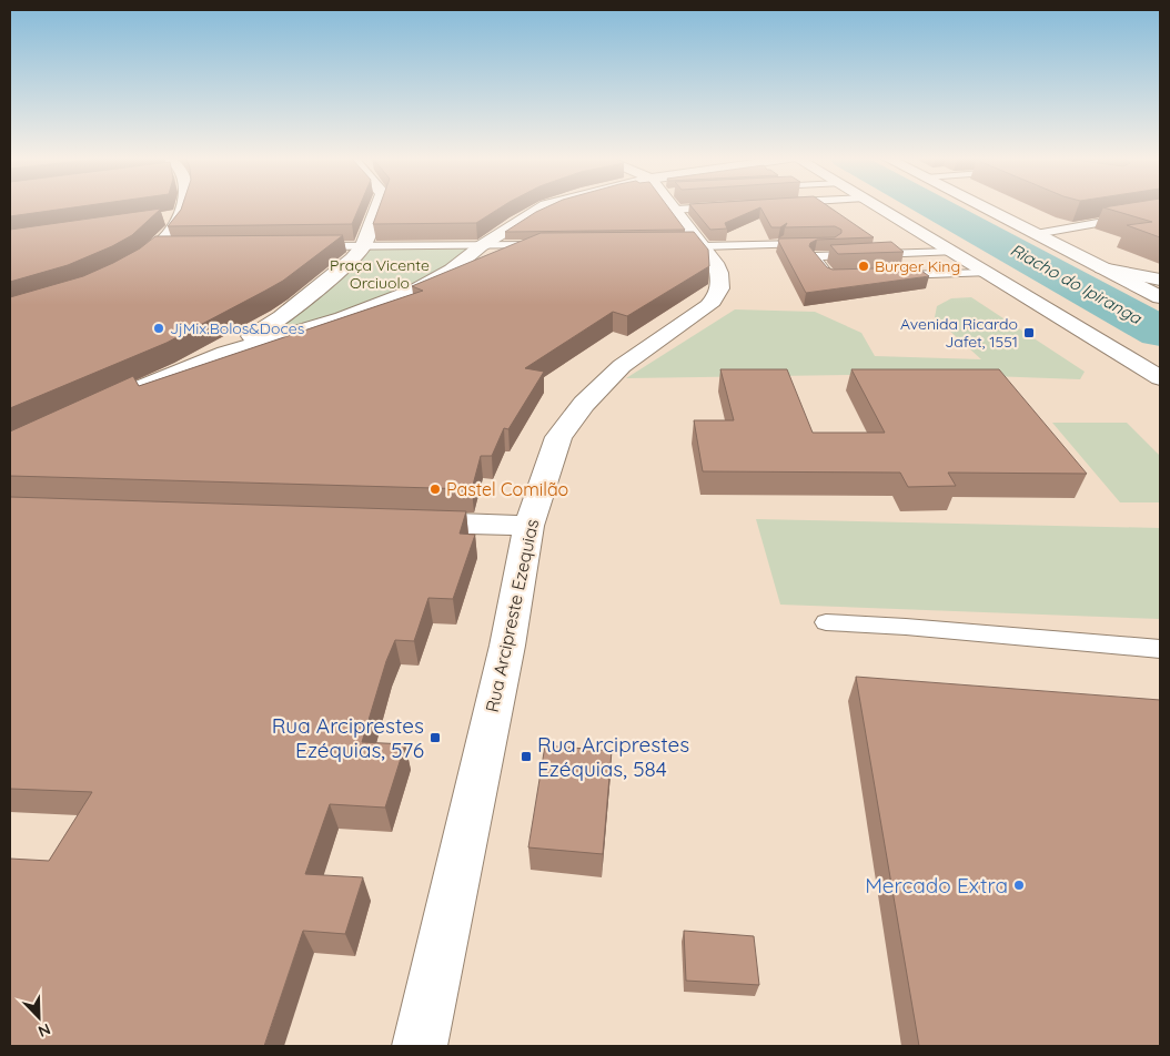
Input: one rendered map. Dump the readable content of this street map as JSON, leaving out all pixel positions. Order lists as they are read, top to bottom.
{
  "streets": {
    "street": ["Rua Arcipreste Ezequias"]
  },
  "water": ["Riacho do Ipiranga"],
  "parks": ["Praça Vicente Orciuolo"],
  "places": {
    "other": [
      "Burger King",
      "JjMix.Bolos&Doces",
      "Pastel Comilão",
      "Mercado Extra"
    ],
    "transit": ["Avenida Ricardo Jafet, 1551", "Rua Arciprestes Ezéquias, 576", "Rua Arciprestes Ezéquias, 584"]
  },
  "north": "bottom right"
}
